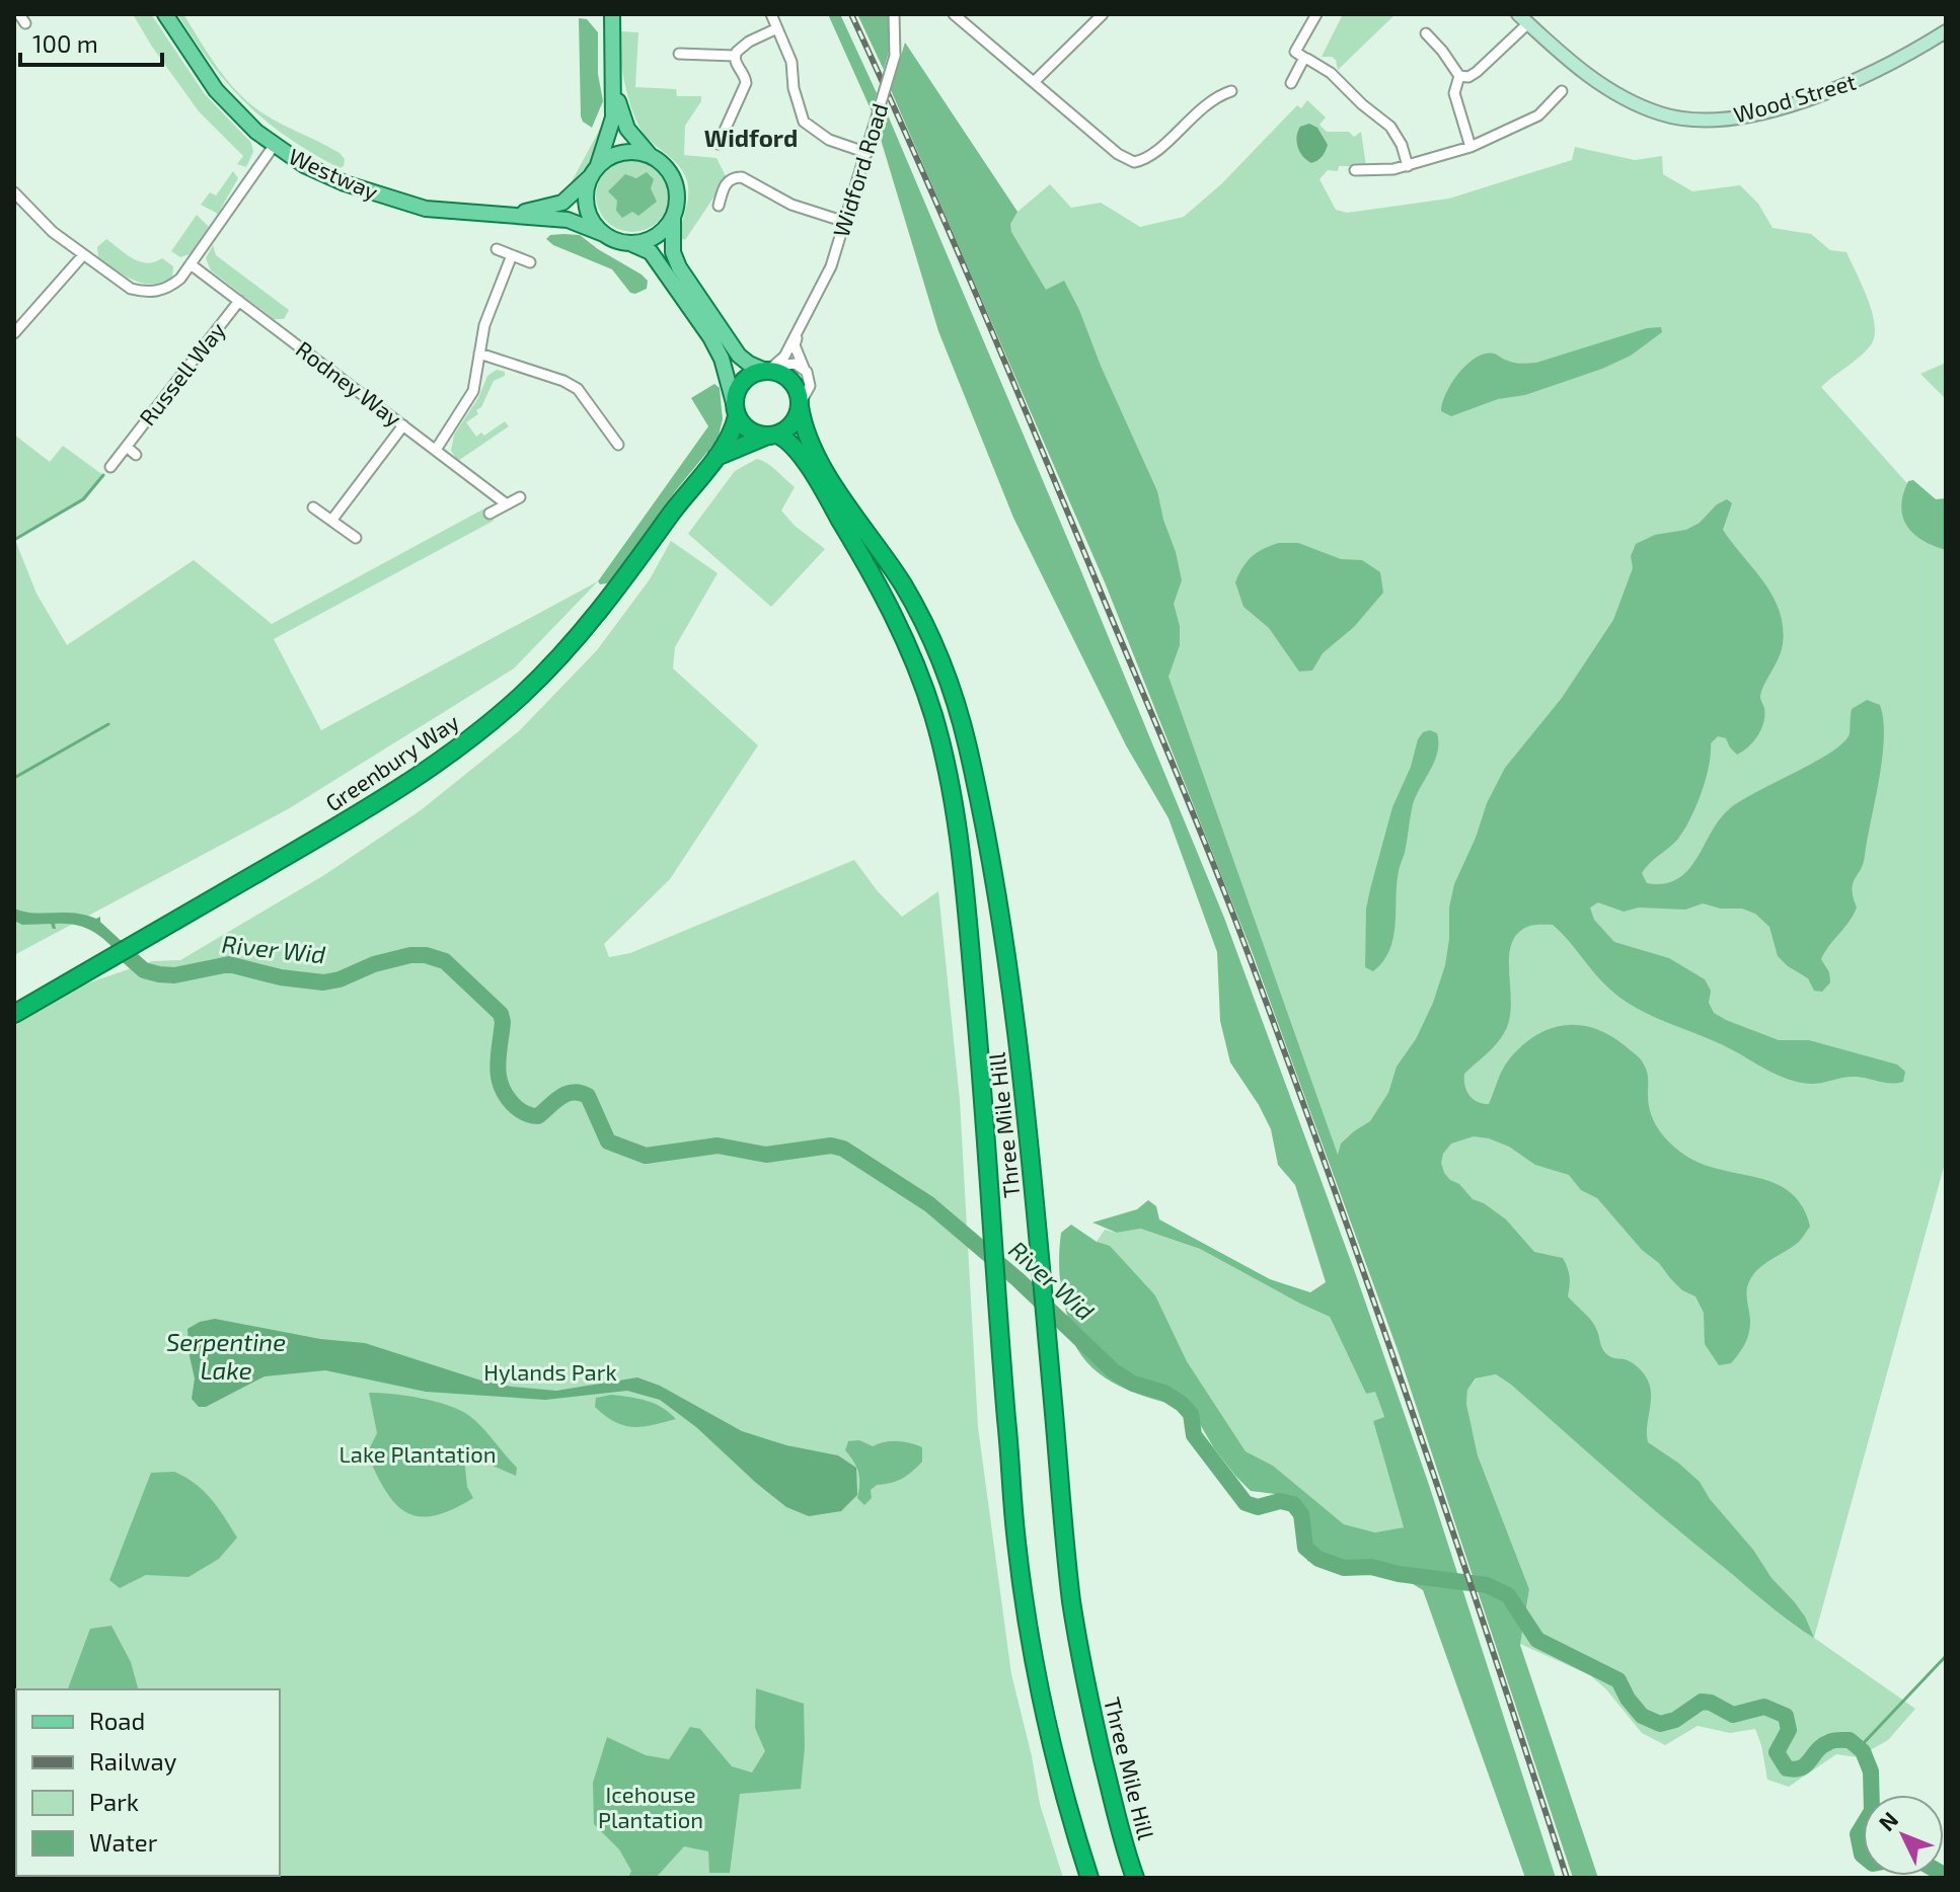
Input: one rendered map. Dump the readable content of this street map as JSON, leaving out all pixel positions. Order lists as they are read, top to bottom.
{
  "streets": {
    "highway": ["Greenbury Way", "Three Mile Hill"],
    "main road": ["Wood Street", "Westway"],
    "street": ["Widford Road", "Russell Way", "Rodney Way"]
  },
  "crossings": [
    ["Widford Road", "Greenbury Way"],
    ["Widford Road", "Three Mile Hill"],
    ["Russell Way", "Rodney Way"],
    ["Greenbury Way", "Three Mile Hill"]
  ],
  "districts": ["Widford"],
  "water": ["River Wid", "Serpentine Lake"],
  "parks": ["Hylands Park", "Lake Plantation", "Icehouse Plantation"],
  "legend": [
    "Road",
    "Railway",
    "Park",
    "Water"
  ],
  "scale_bar": "100 m",
  "north": "top left"
}
